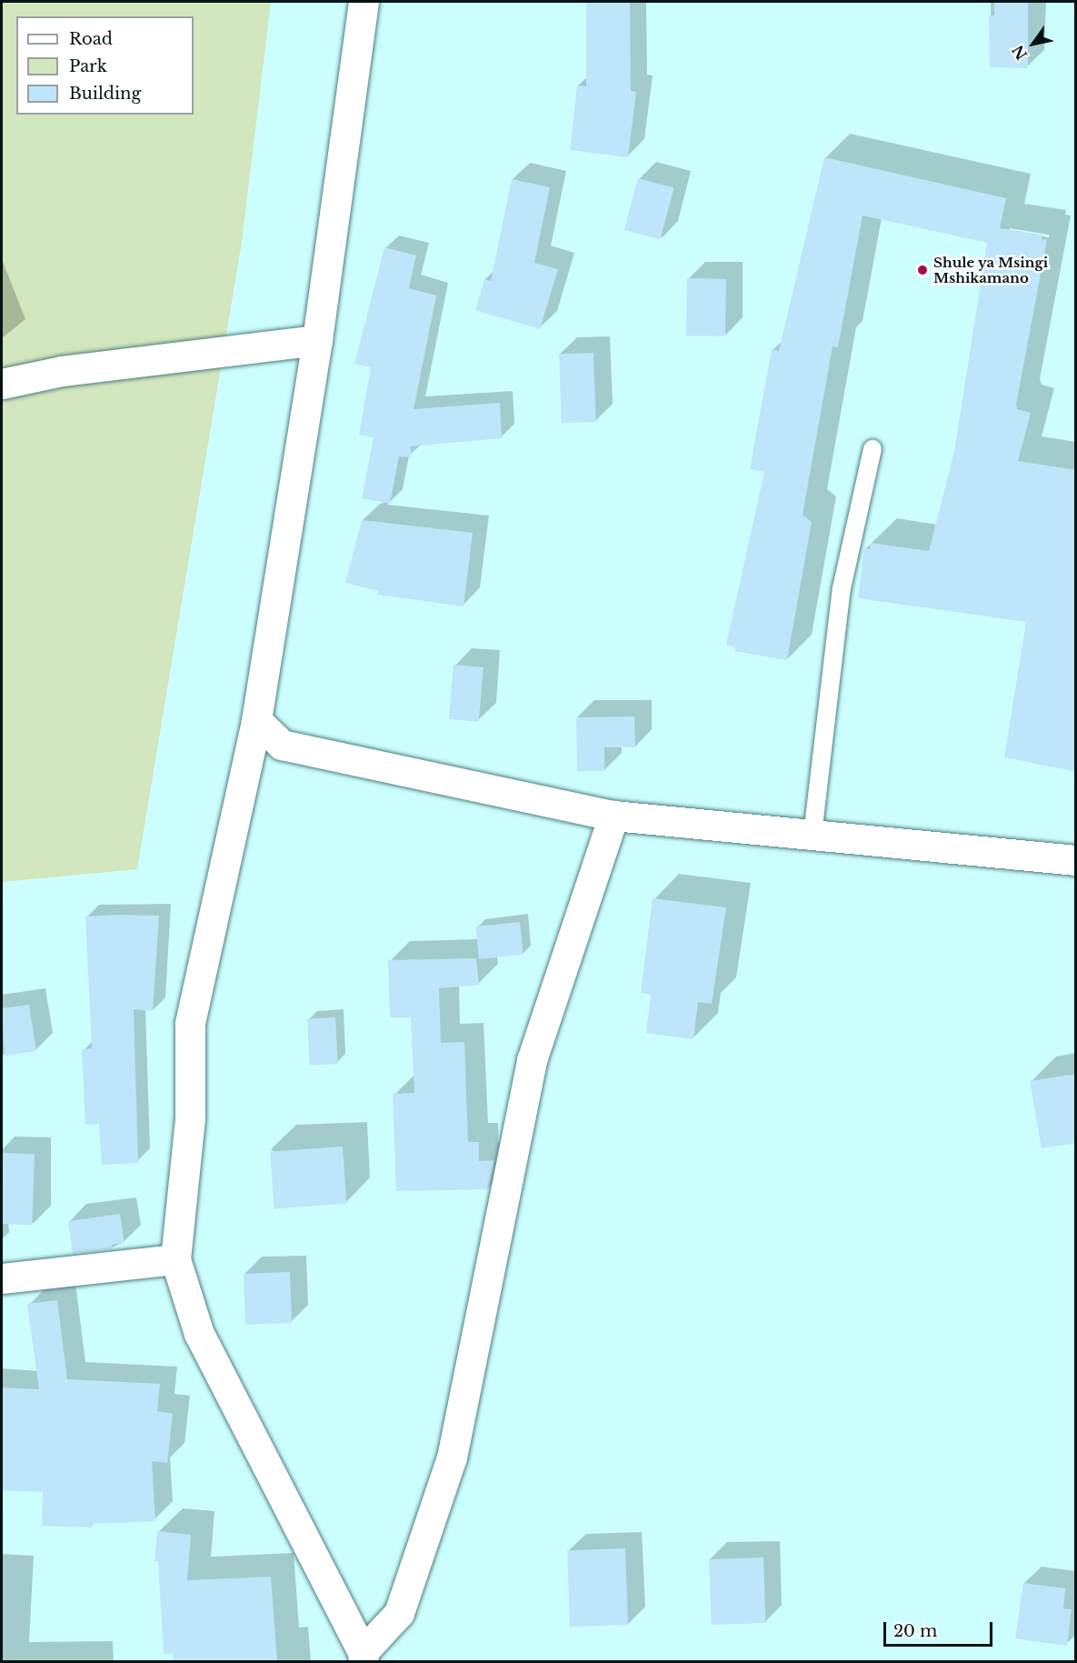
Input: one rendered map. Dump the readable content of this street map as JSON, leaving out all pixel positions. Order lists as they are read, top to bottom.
{
  "places": ["Shule ya Msingi Mshikamano"],
  "legend": ["Road", "Park", "Building"],
  "scale_bar": "20 m",
  "north": "bottom left"
}
